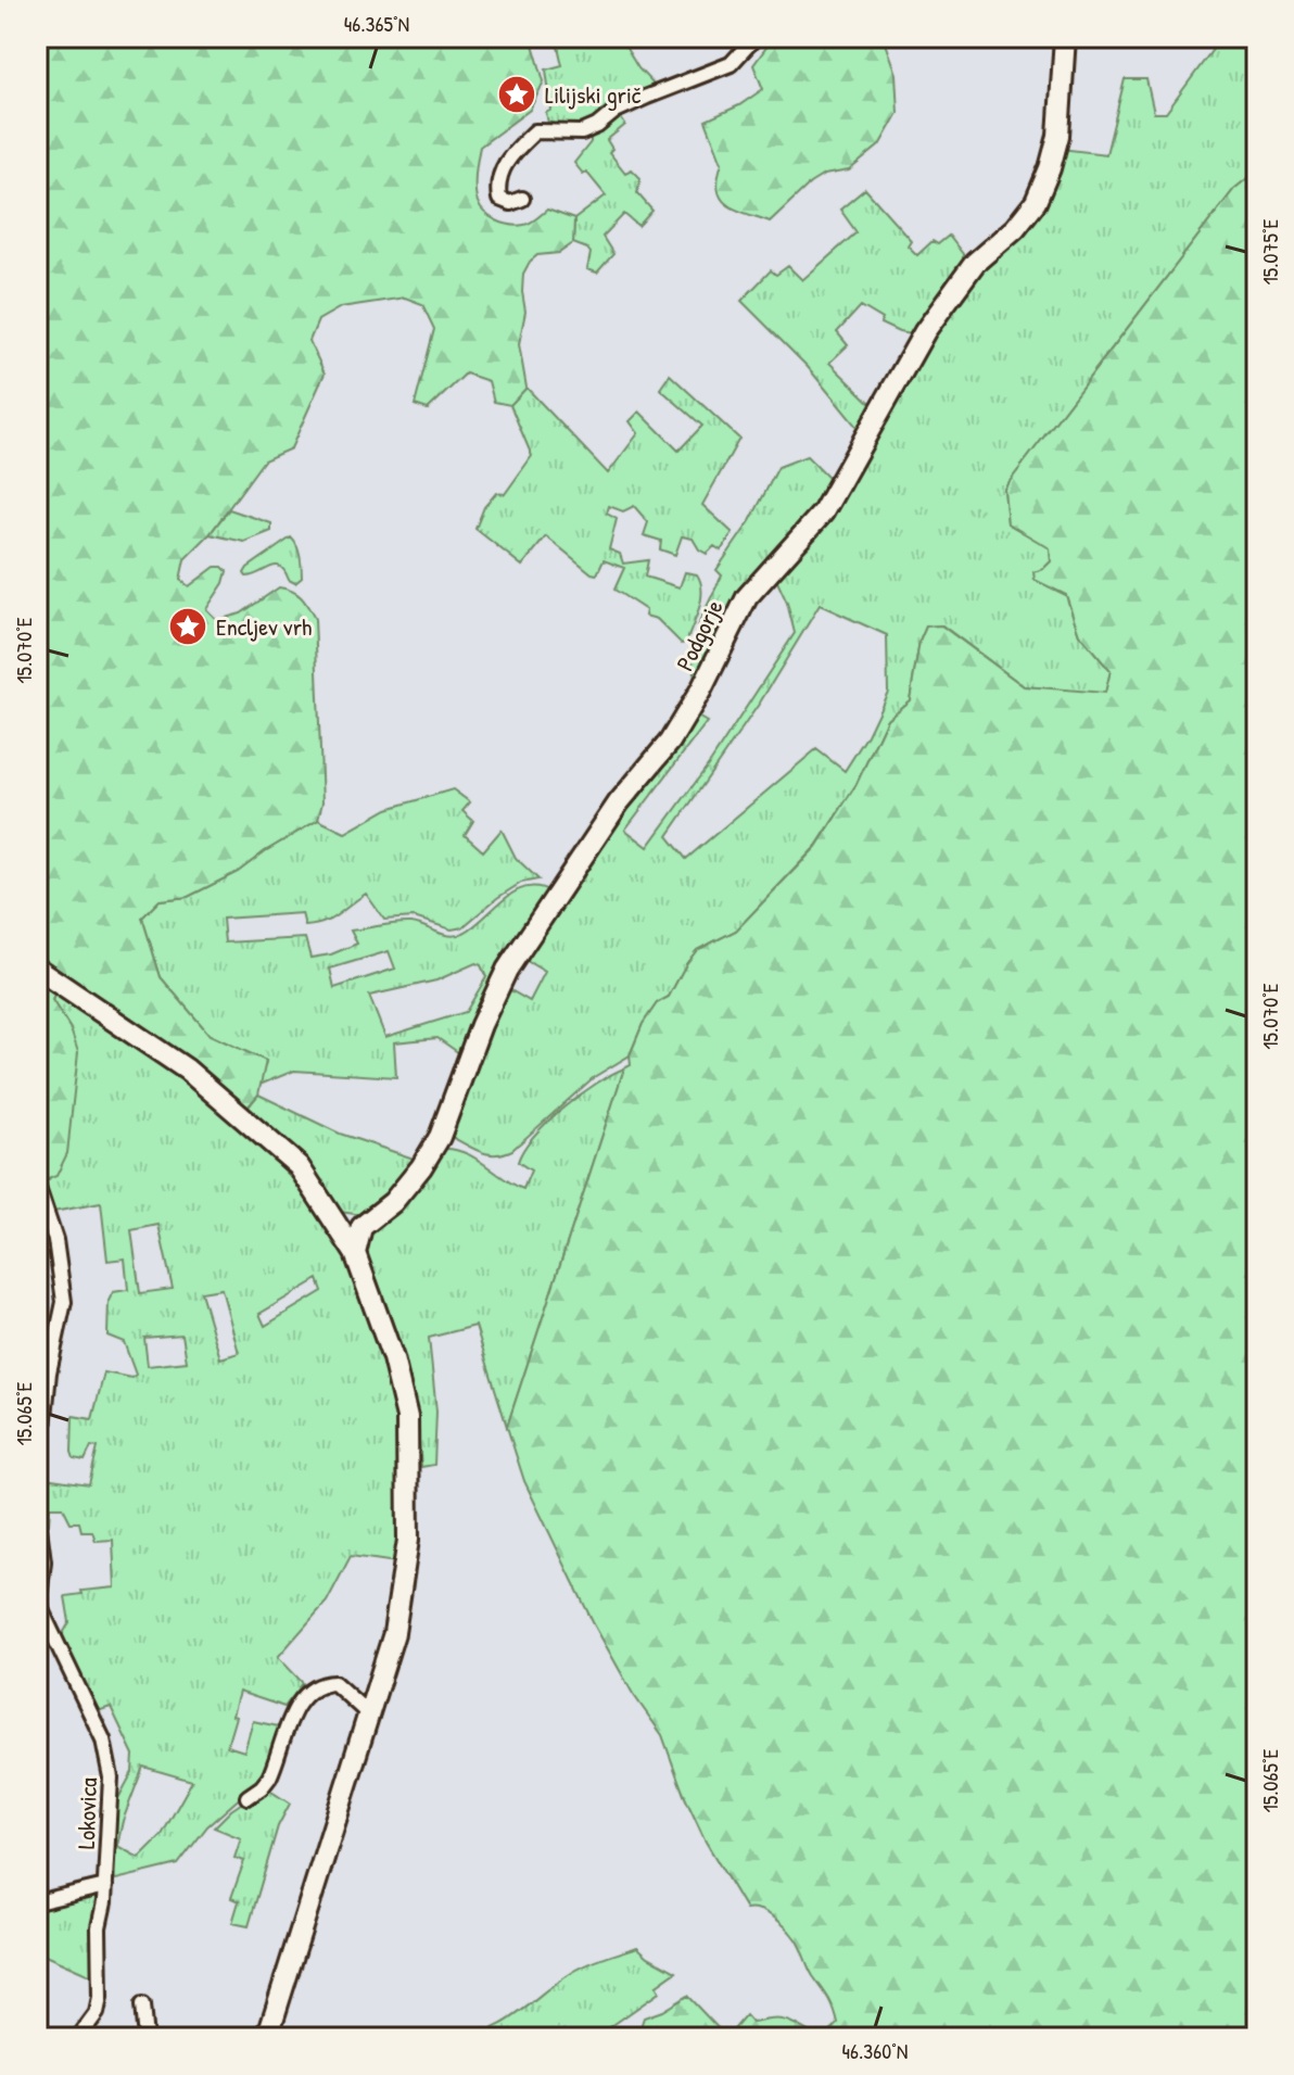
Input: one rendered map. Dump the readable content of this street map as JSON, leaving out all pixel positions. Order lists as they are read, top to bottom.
{
  "streets": {
    "street": ["Podgorje", "Lokovica"]
  },
  "places": {
    "place": ["Lilijski grič", "Encljev vrh"]
  },
  "coordinates": [
    "46.365°N",
    "15.075°E",
    "15.070°E",
    "15.065°E",
    "46.360°N"
  ]
}
